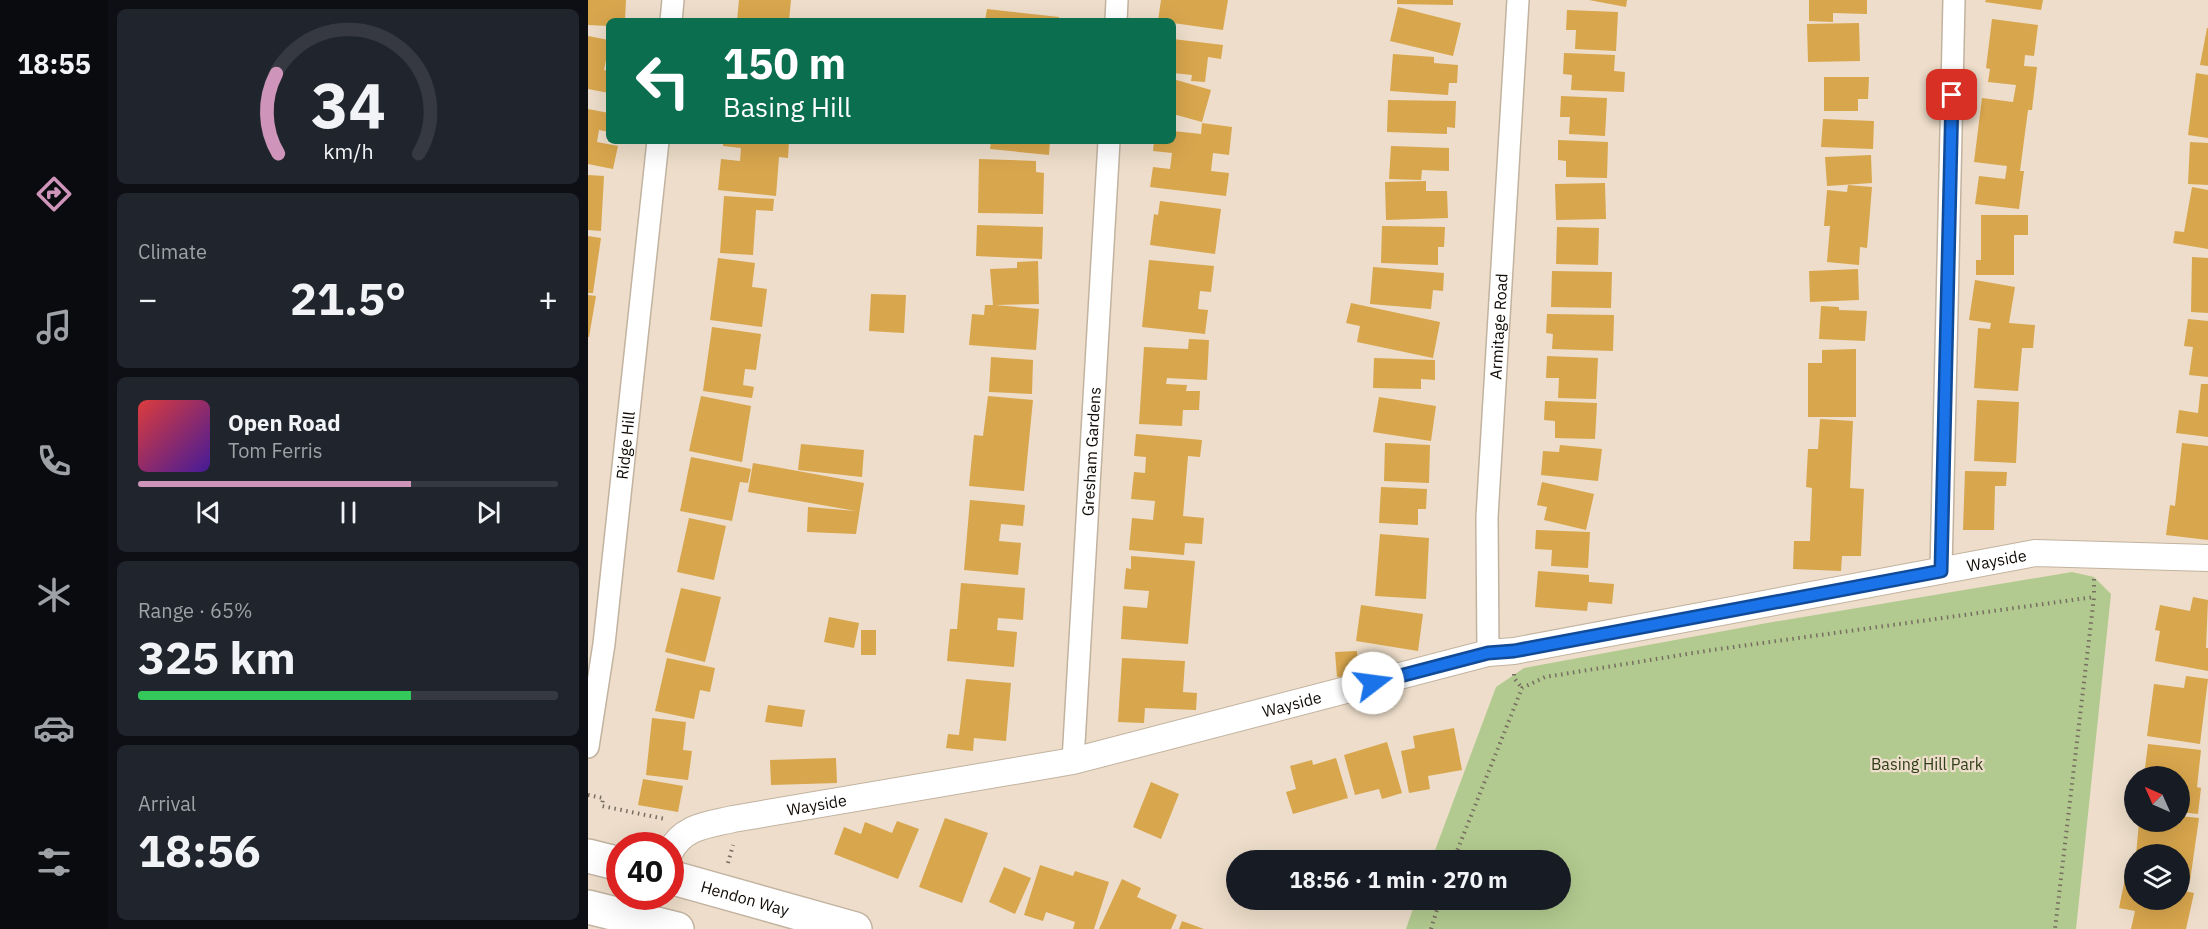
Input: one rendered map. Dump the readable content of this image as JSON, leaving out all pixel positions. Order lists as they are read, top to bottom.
{
  "streets": {
    "highway": ["Hendon Way"],
    "street": [
      "Armitage Road",
      "Ridge Hill",
      "Gresham Gardens",
      "Wayside"
    ]
  },
  "crossings": [
    ["Armitage Road", "Wayside"],
    ["Gresham Gardens", "Wayside"]
  ],
  "parks": ["Basing Hill Park"],
  "north": "top left",
  "page": {
    "tabs": "18:55",
    "turn": ["150 m", "Basing Hill"],
    "tile": [
      "Climate",
      ["Range · 65%", "325 km"],
      ["Arrival", "18:56"]
    ],
    "heat": ["−", "21.5°", "+"],
    "song": ["Open Road", "Tom Ferris"],
    "limit": "40",
    "trip": "18:56 · 1 min · 270 m",
    "gauge": ["34", "km/h"]
  }
}
